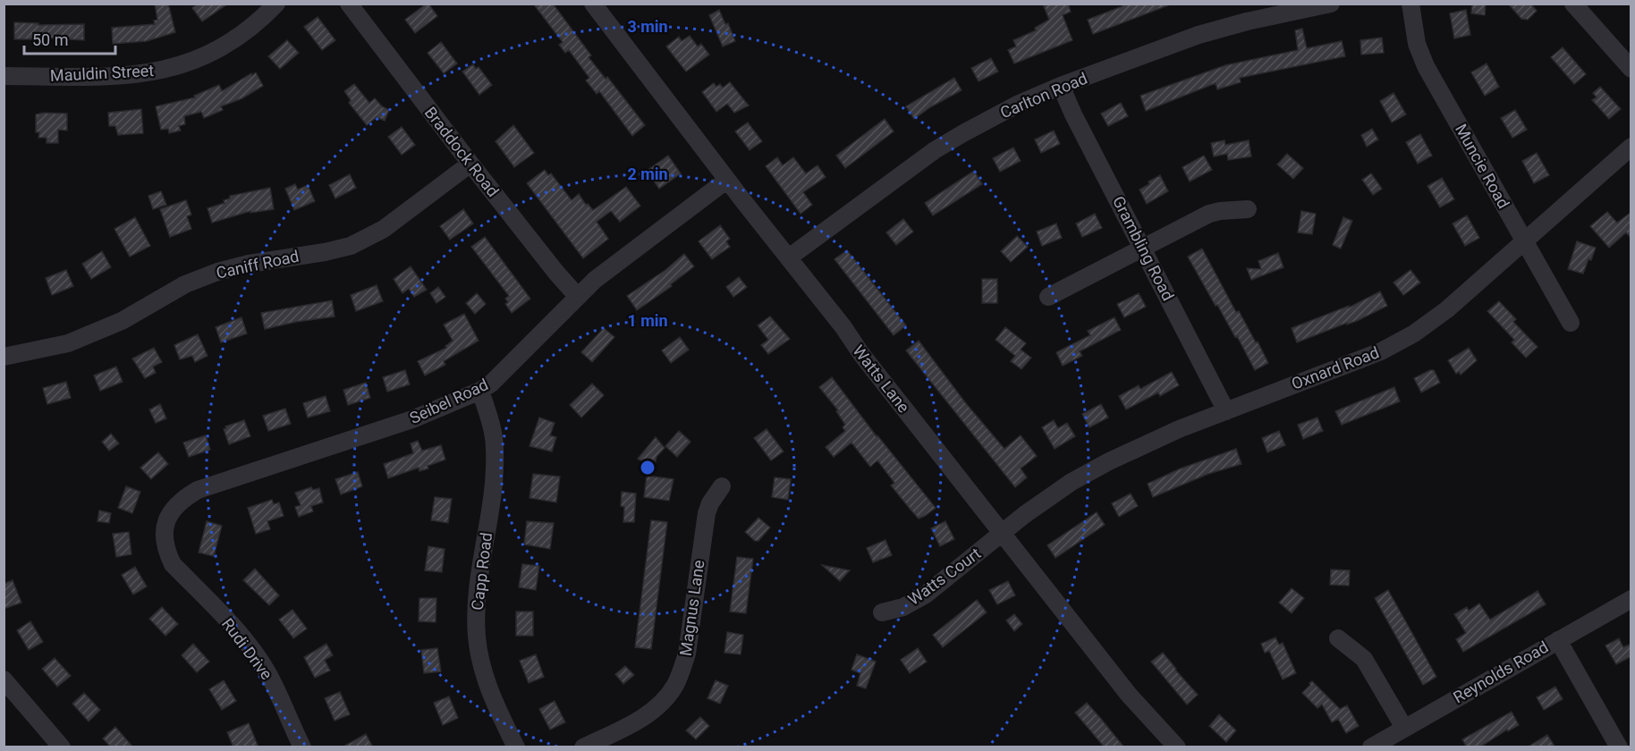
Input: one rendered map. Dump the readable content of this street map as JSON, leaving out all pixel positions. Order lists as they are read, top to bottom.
{
  "streets": {
    "street": [
      "Mauldin Street",
      "Carlton Road",
      "Braddock Road",
      "Muncie Road",
      "Grambling Road",
      "Caniff Road",
      "Oxnard Road",
      "Watts Lane",
      "Seibel Road",
      "Capp Road",
      "Watts Court",
      "Magnus Lane",
      "Rudi Drive",
      "Reynolds Road"
    ]
  },
  "crossings": [
    ["Carlton Road", "Grambling Road"],
    ["Carlton Road", "Watts Lane"],
    ["Braddock Road", "Caniff Road"],
    ["Braddock Road", "Seibel Road"],
    ["Muncie Road", "Oxnard Road"],
    ["Grambling Road", "Oxnard Road"],
    ["Oxnard Road", "Watts Lane"],
    ["Oxnard Road", "Watts Court"],
    ["Watts Lane", "Seibel Road"],
    ["Watts Lane", "Watts Court"],
    ["Seibel Road", "Capp Road"],
    ["Seibel Road", "Rudi Drive"]
  ],
  "scale_bar": "50 m",
  "rings": ["3 min", "2 min", "1 min"]
}
